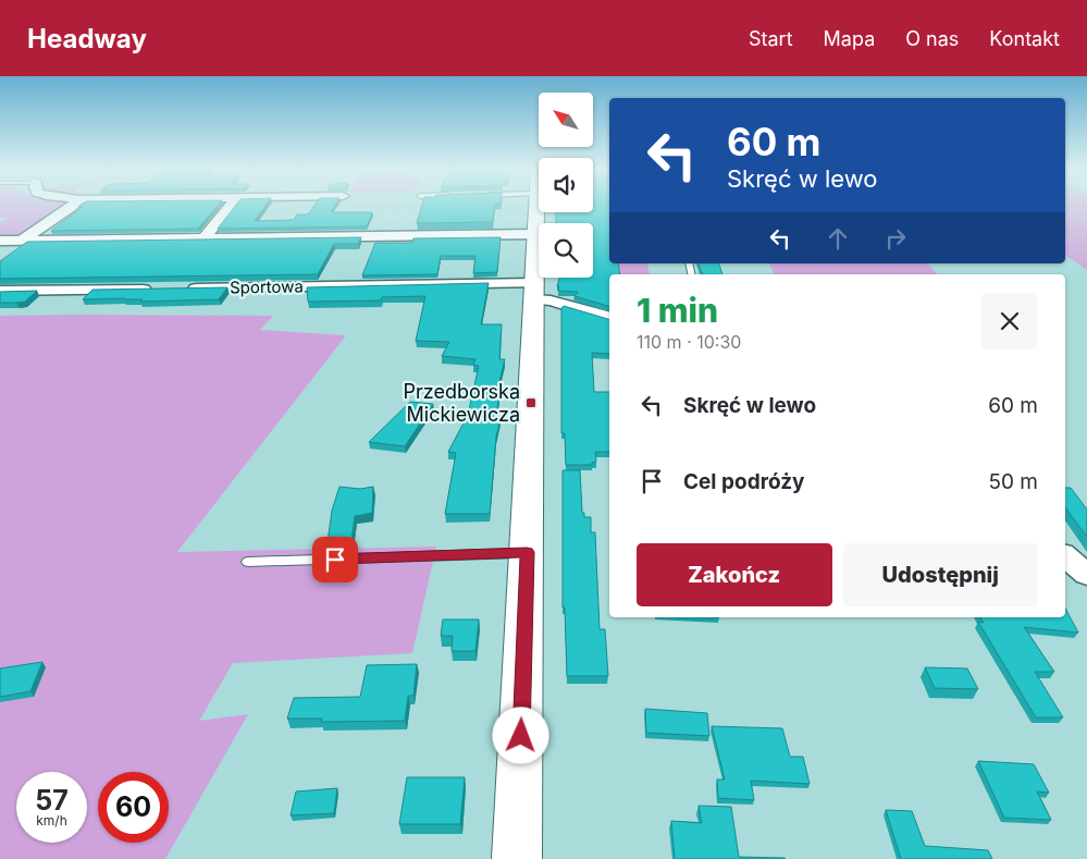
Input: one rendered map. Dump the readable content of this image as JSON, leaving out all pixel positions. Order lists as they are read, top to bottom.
{
  "streets": {
    "street": ["Sportowa"]
  },
  "places": {
    "transit": ["Przedborska Mickiewicza"]
  },
  "north": "top left",
  "page": {
    "header": "Headway",
    "nav": [
      "Start",
      "Mapa",
      "O nas",
      "Kontakt"
    ],
    "turn": ["60 m", "Skręć w lewo"],
    "heading": ["1 min", "110 m · 10:30"],
    "list": [
      {
        "name": "Skręć w lewo",
        "value": "60 m"
      },
      {
        "name": "Cel podróży",
        "value": "50 m"
      }
    ],
    "buttons": ["Zakończ", "Udostępnij"],
    "speed": "57 km/h",
    "limit": "60"
  }
}
